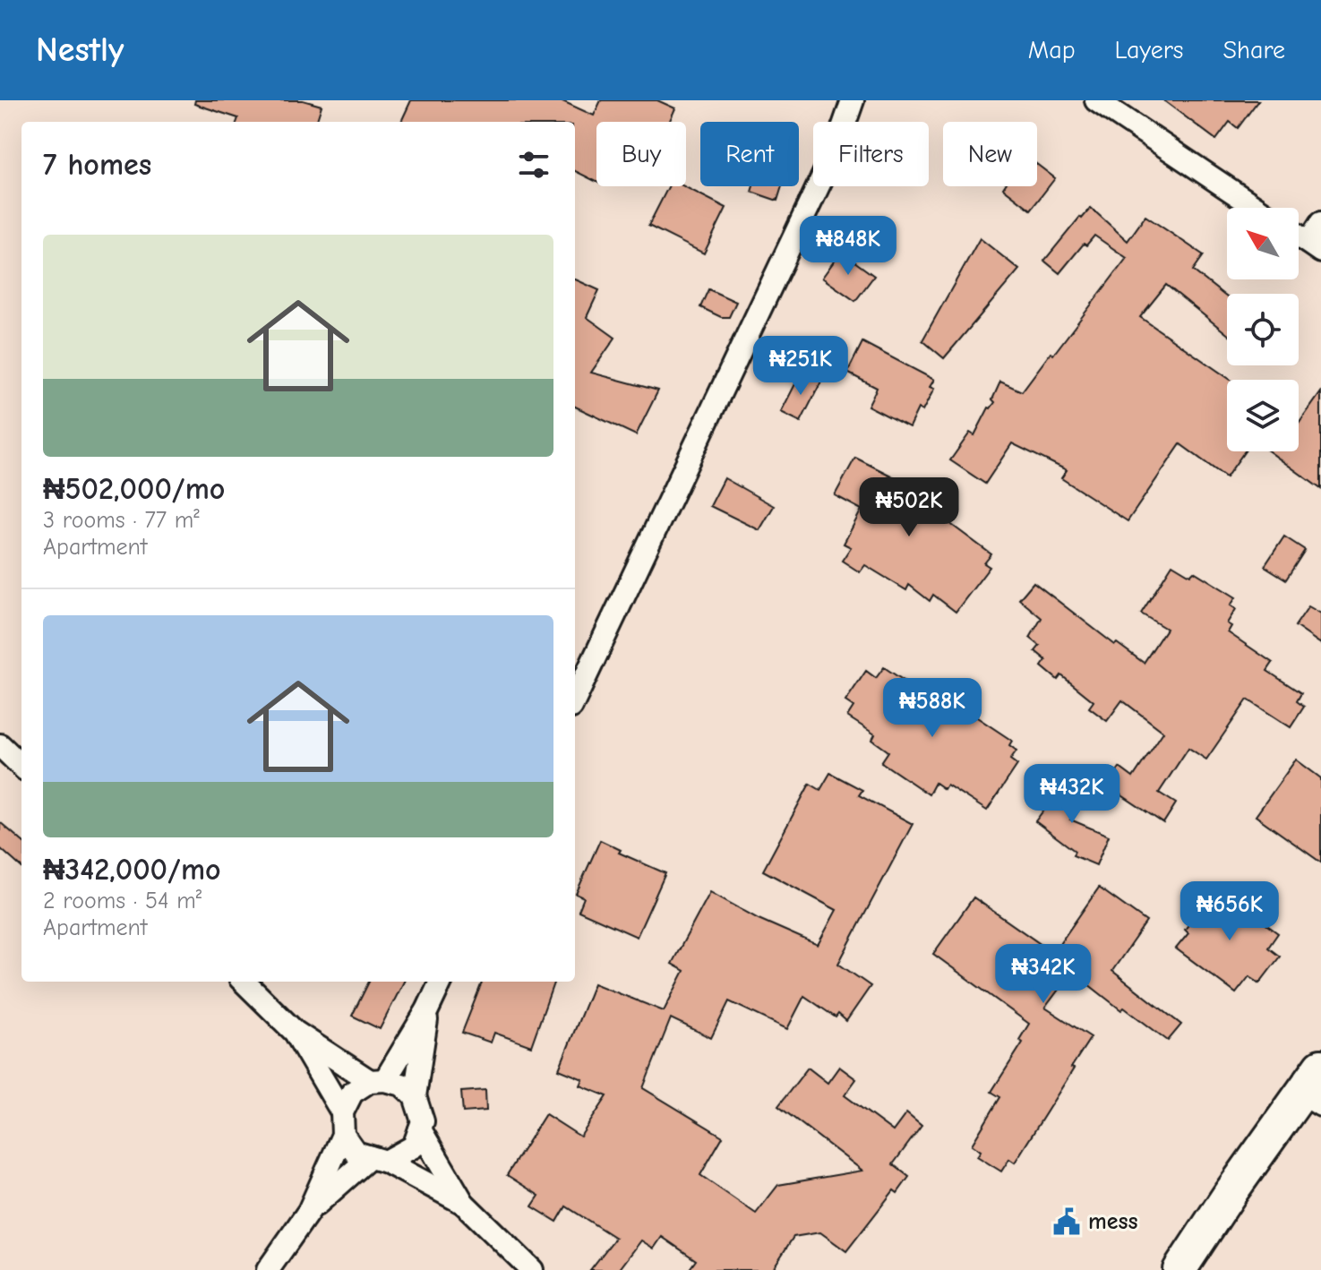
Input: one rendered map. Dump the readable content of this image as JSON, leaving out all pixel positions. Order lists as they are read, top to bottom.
{
  "places": {
    "public building": ["mess"]
  },
  "north": "top left",
  "page": {
    "header": "Nestly",
    "nav": ["Map", "Layers", "Share"],
    "chip": [
      "Buy",
      "Rent",
      "Filters",
      "New"
    ],
    "heading": "7 homes",
    "list": [
      {
        "name": "₦502,000/mo",
        "note": "3 rooms · 77 m² · Apartment"
      },
      {
        "name": "₦342,000/mo",
        "note": "2 rooms · 54 m² · Apartment"
      }
    ],
    "price": [
      "₦848K",
      "₦251K",
      "₦502K",
      "₦588K",
      "₦432K",
      "₦656K",
      "₦342K"
    ]
  }
}
